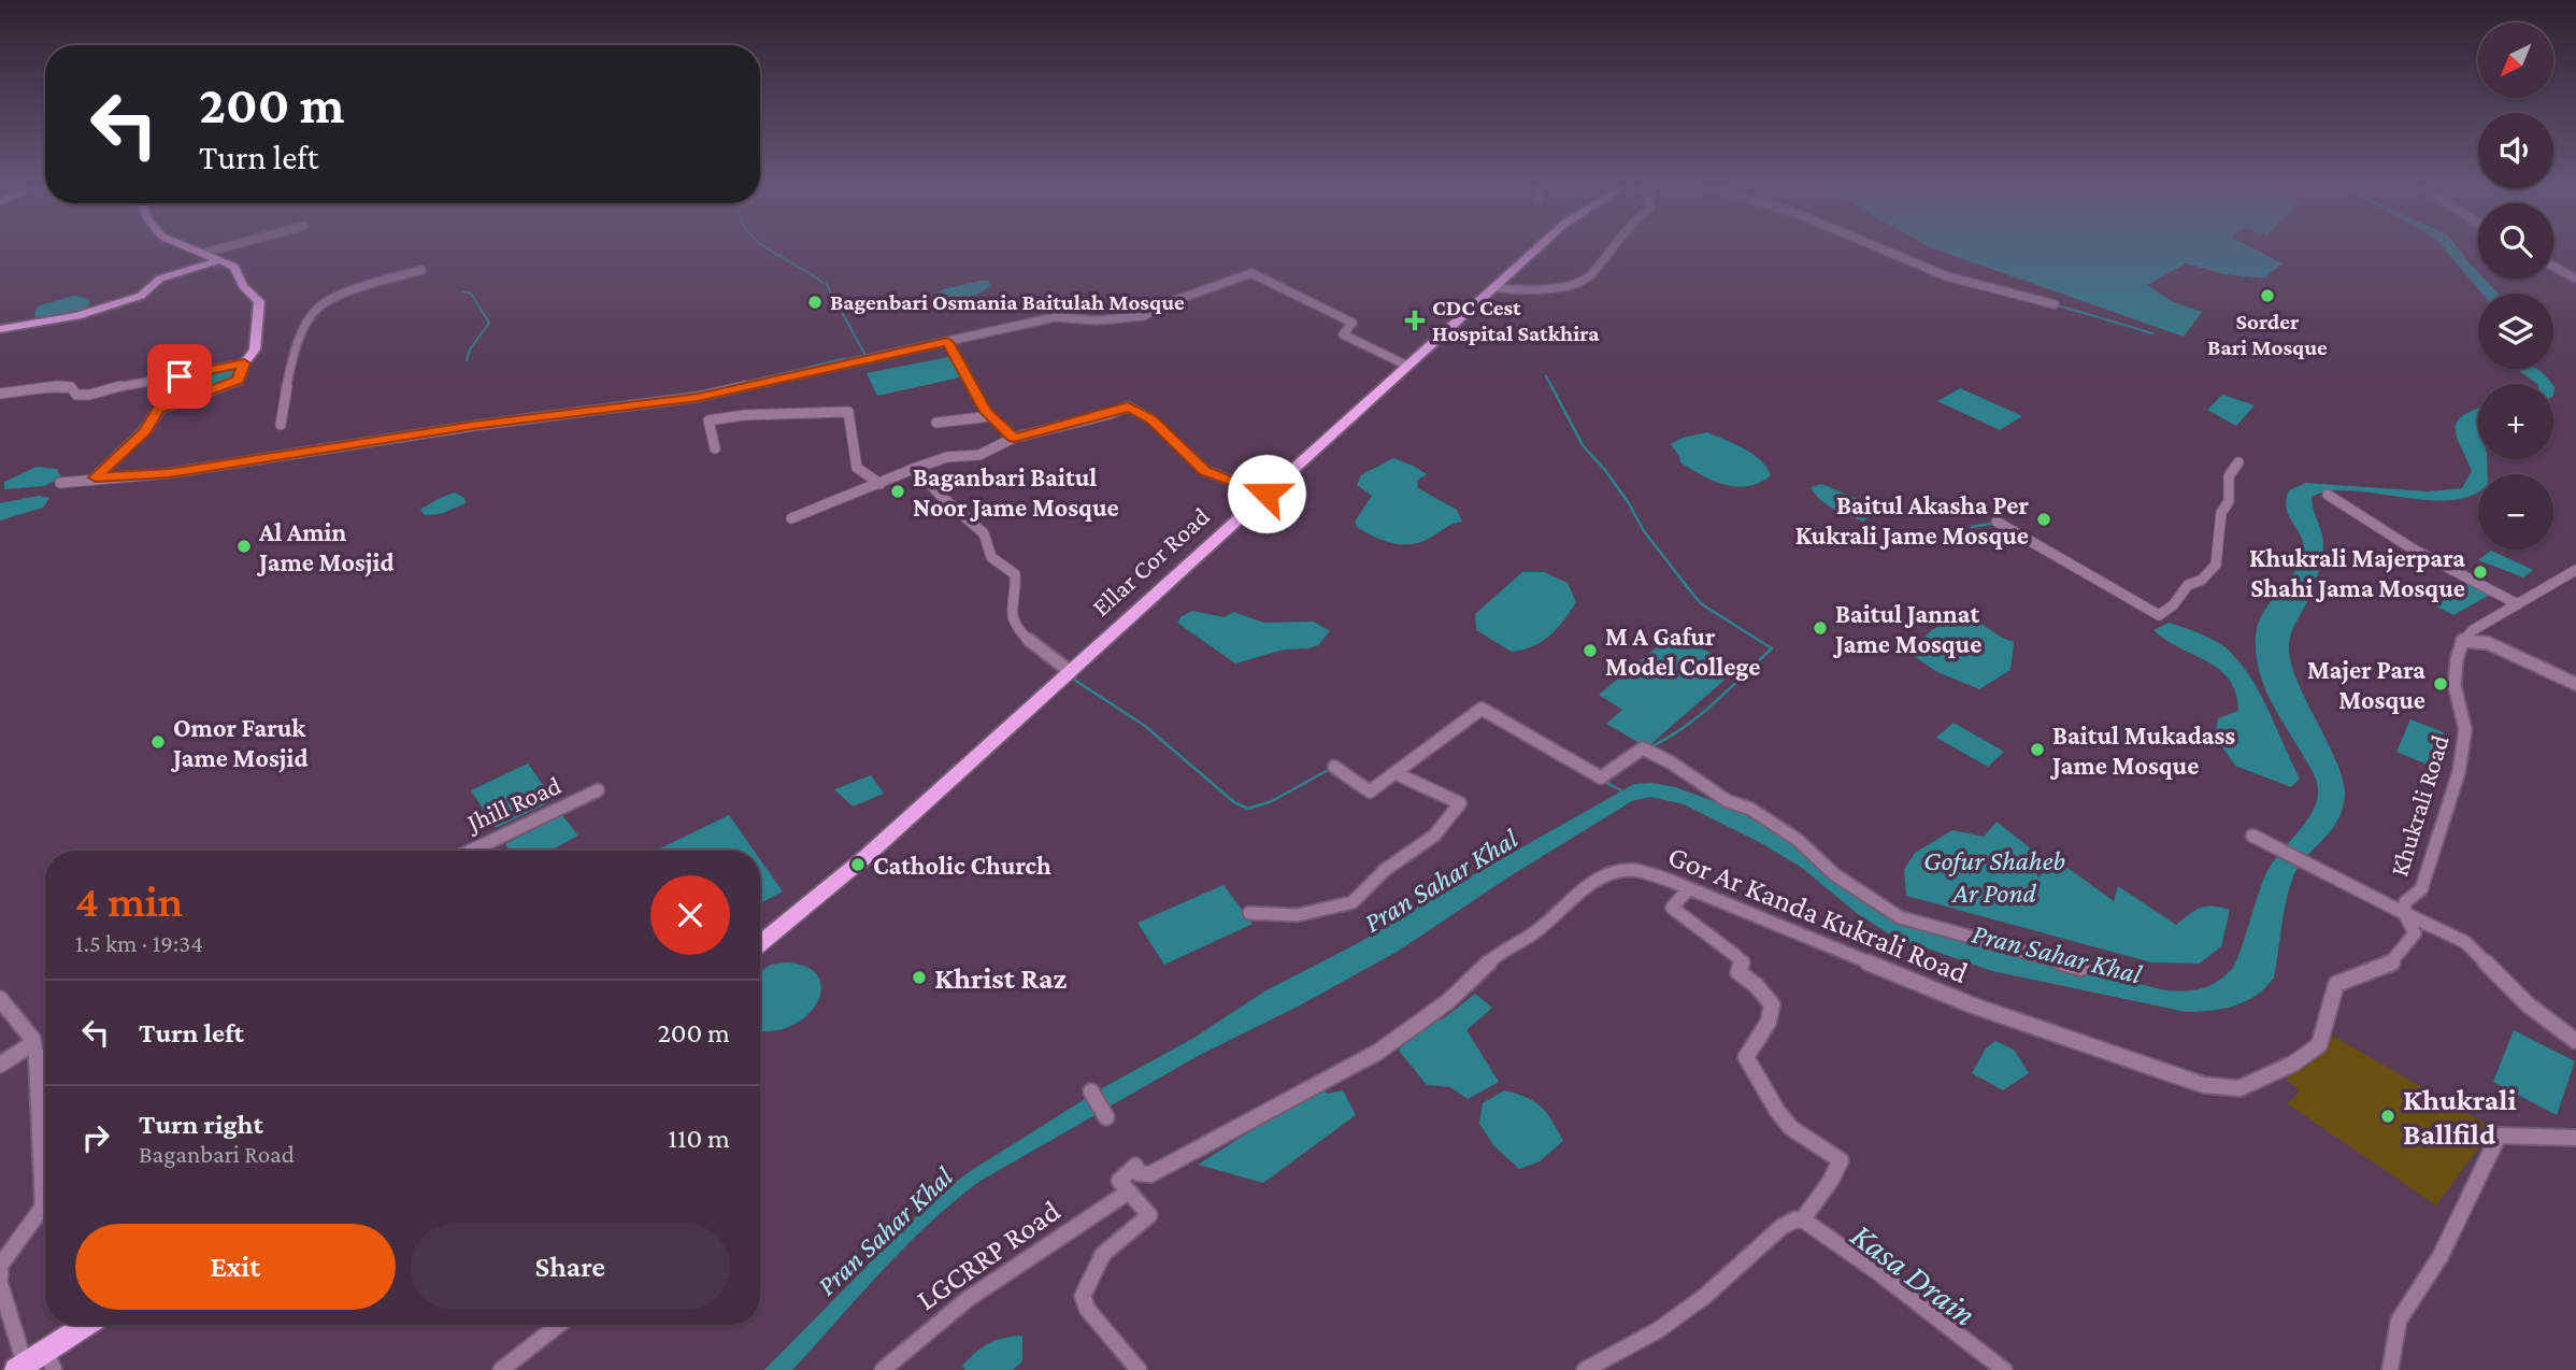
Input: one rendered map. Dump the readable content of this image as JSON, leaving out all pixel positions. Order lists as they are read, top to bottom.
{
  "streets": {
    "main road": ["Ellar Cor Road"],
    "street": [
      "Jhill Road",
      "Khukrali Road",
      "Gor Ar Kanda Kukrali Road",
      "LGCRRP Road"
    ]
  },
  "crossings": [
    ["Khukrali Road", "Gor Ar Kanda Kukrali Road"],
    ["Gor Ar Kanda Kukrali Road", "LGCRRP Road"]
  ],
  "water": ["Gofur Shaheb Ar Pond", "Pran Sahar Khal", "Kasa Drain"],
  "places": {
    "other": [
      "Sorder Bari Mosque",
      "Bagenbari Osmania Baitulah Mosque",
      "Baganbari Baitul Noor Jame Mosque",
      "Baitul Akasha Per Kukrali Jame Mosque",
      "Al Amin Jame Mosjid",
      "Khukrali Majerpara Shahi Jama Mosque",
      "Baitul Jannat Jame Mosque",
      "M A Gafur Model College",
      "Majer Para Mosque",
      "Omor Faruk Jame Mosjid",
      "Baitul Mukadass Jame Mosque",
      "Catholic Church",
      "Khrist Raz",
      "Khukrali Ballfild"
    ],
    "health": ["CDC Cest Hospital Satkhira"]
  },
  "north": "bottom left",
  "page": {
    "map_buttons": ["+", "−"],
    "turn": ["200 m", "Turn left"],
    "heading": ["4 min", "1.5 km · 19:34"],
    "list": [
      {
        "name": "Turn left",
        "value": "200 m"
      },
      {
        "name": "Turn right",
        "note": "Baganbari Road",
        "value": "110 m"
      }
    ],
    "buttons": ["Exit", "Share"]
  }
}
